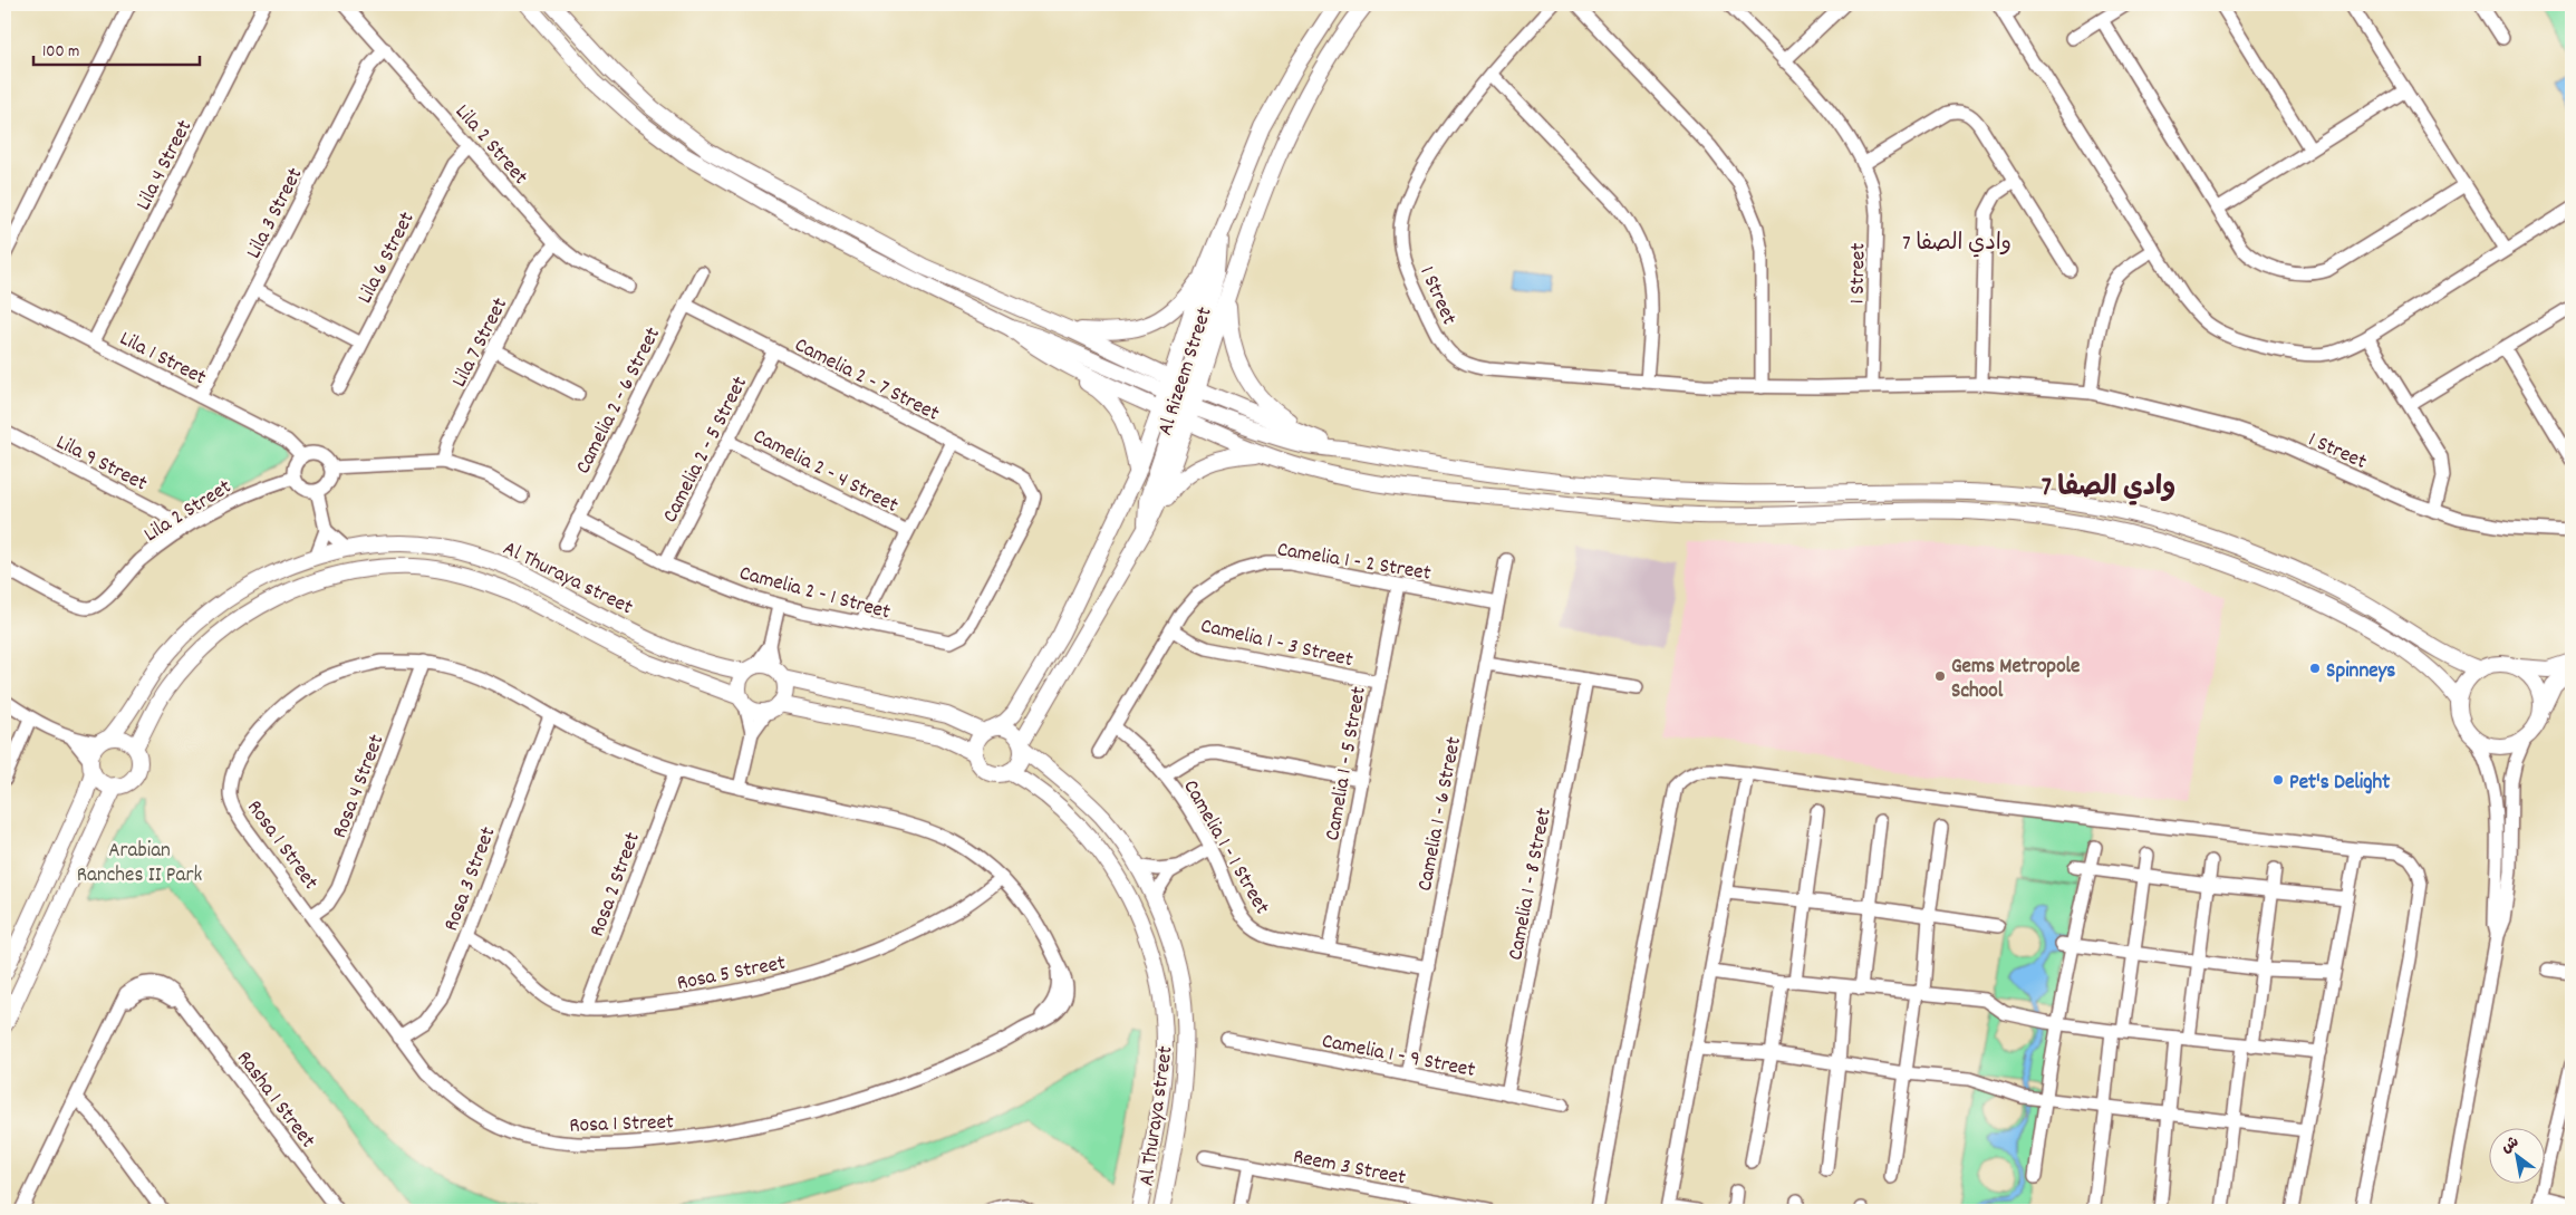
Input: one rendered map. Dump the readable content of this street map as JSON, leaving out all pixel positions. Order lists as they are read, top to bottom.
{
  "streets": {
    "street": [
      "Lila 2 Street",
      "Lila 4 Street",
      "Lila 3 Street",
      "Lila 6 Street",
      "1 Street",
      "Lila 7 Street",
      "Lila 1 Street",
      "Al Rizeem Street",
      "Camelia 2 - 7 Street",
      "Camelia 2 - 6 Street",
      "Camelia 2 - 5 Street",
      "Lila 9 Street",
      "Camelia 2 - 4 Street",
      "Camelia 1 - 2 Street",
      "Al Thuraya street",
      "Camelia 2 - 1 Street",
      "Camelia 1 - 3 Street",
      "Camelia 1 - 5 Street",
      "Rosa 4 Street",
      "Camelia 1 - 6 Street",
      "Rosa 1 Street",
      "Camelia 1 - 1 Street",
      "Rosa 3 Street",
      "Rosa 2 Street",
      "Camelia 1 - 8 Street",
      "Rosa 5 Street",
      "Camelia 1 - 9 Street",
      "Rasha 1 Street",
      "Reem 3 Street"
    ]
  },
  "crossings": [
    ["Lila 2 Street", "Lila 3 Street"],
    ["Lila 2 Street", "Lila 6 Street"],
    ["Lila 2 Street", "Lila 7 Street"],
    ["Lila 2 Street", "Lila 1 Street"],
    ["Lila 2 Street", "Lila 9 Street"],
    ["Lila 4 Street", "Lila 1 Street"],
    ["Lila 3 Street", "Lila 1 Street"],
    ["Al Rizeem Street", "Al Thuraya street"],
    ["Camelia 2 - 7 Street", "Camelia 2 - 6 Street"],
    ["Camelia 2 - 7 Street", "Camelia 2 - 5 Street"],
    ["Camelia 2 - 7 Street", "Camelia 2 - 1 Street"],
    ["Camelia 2 - 6 Street", "Camelia 2 - 1 Street"],
    ["Camelia 2 - 5 Street", "Camelia 2 - 4 Street"],
    ["Camelia 2 - 5 Street", "Camelia 2 - 1 Street"],
    ["Camelia 1 - 2 Street", "Camelia 1 - 3 Street"],
    ["Camelia 1 - 2 Street", "Camelia 1 - 5 Street"],
    ["Camelia 1 - 2 Street", "Camelia 1 - 6 Street"],
    ["Camelia 1 - 2 Street", "Camelia 1 - 1 Street"],
    ["Camelia 1 - 3 Street", "Camelia 1 - 5 Street"],
    ["Camelia 1 - 5 Street", "Camelia 1 - 1 Street"],
    ["Rosa 4 Street", "Rosa 1 Street"],
    ["Camelia 1 - 6 Street", "Camelia 1 - 1 Street"],
    ["Camelia 1 - 6 Street", "Camelia 1 - 9 Street"],
    ["Rosa 1 Street", "Rosa 3 Street"],
    ["Rosa 1 Street", "Rosa 2 Street"],
    ["Rosa 1 Street", "Rosa 5 Street"],
    ["Rosa 3 Street", "Rosa 5 Street"],
    ["Rosa 2 Street", "Rosa 5 Street"],
    ["Camelia 1 - 8 Street", "Camelia 1 - 9 Street"]
  ],
  "districts": ["وادي الصفا 7", "وادي الصفا 7"],
  "parks": ["Arabian Ranches II Park"],
  "places": ["Spinneys", "Gems Metropole School", "Pet's Delight"],
  "scale_bar": "100 m",
  "north": "top left"
}
